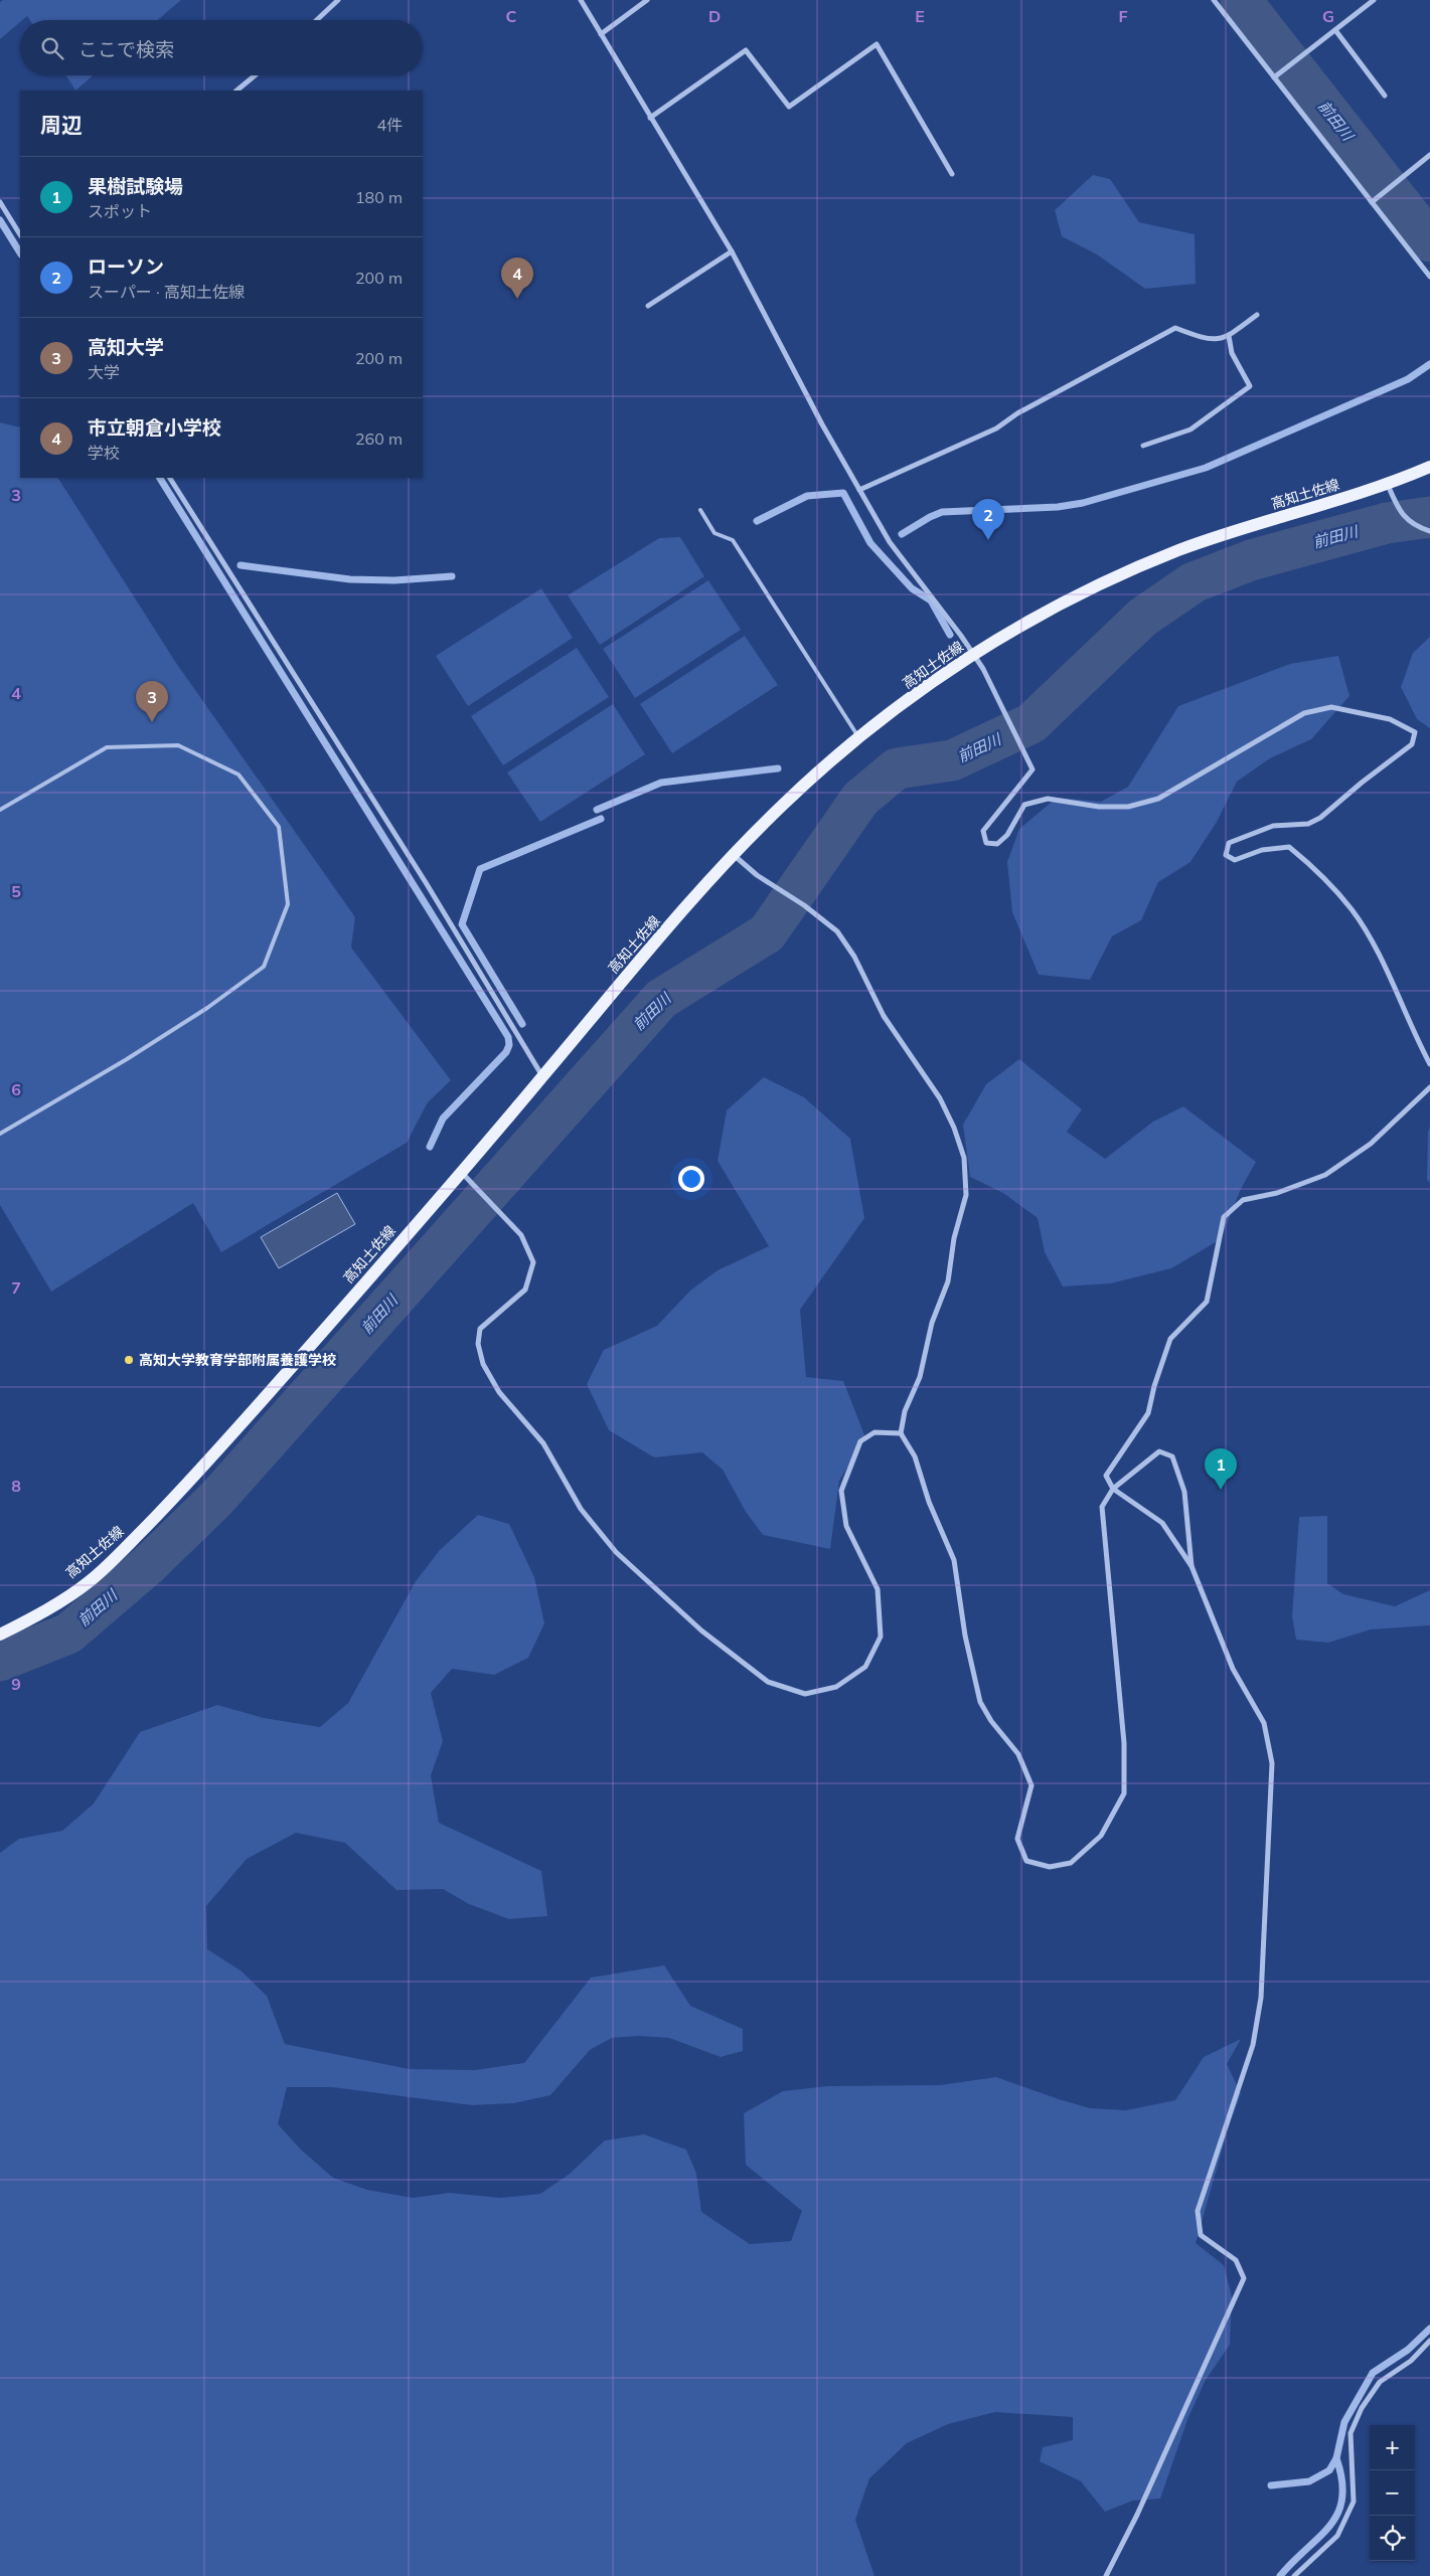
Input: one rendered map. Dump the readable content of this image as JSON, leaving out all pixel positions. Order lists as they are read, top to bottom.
{
  "streets": {
    "main road": ["高知土佐線"]
  },
  "water": ["前田川"],
  "places": ["高知大学教育学部附属養護学校"],
  "page": {
    "search": "ここで検索",
    "heading": ["周辺", "4件"],
    "list": [
      {
        "mark": "1",
        "name": "果樹試験場",
        "note": "スポット",
        "value": "180 m"
      },
      {
        "mark": "2",
        "name": "ローソン",
        "note": "スーパー · 高知土佐線",
        "value": "200 m"
      },
      {
        "mark": "3",
        "name": "高知大学",
        "note": "大学",
        "value": "200 m"
      },
      {
        "mark": "4",
        "name": "市立朝倉小学校",
        "note": "学校",
        "value": "260 m"
      }
    ],
    "pins": [
      "4",
      "2",
      "3",
      "1"
    ],
    "map_buttons": ["+", "−"]
  },
  "grid": {
    "columns": [
      "C",
      "D",
      "E",
      "F",
      "G"
    ],
    "rows": [
      "3",
      "4",
      "5",
      "6",
      "7",
      "8",
      "9"
    ]
  }
}
